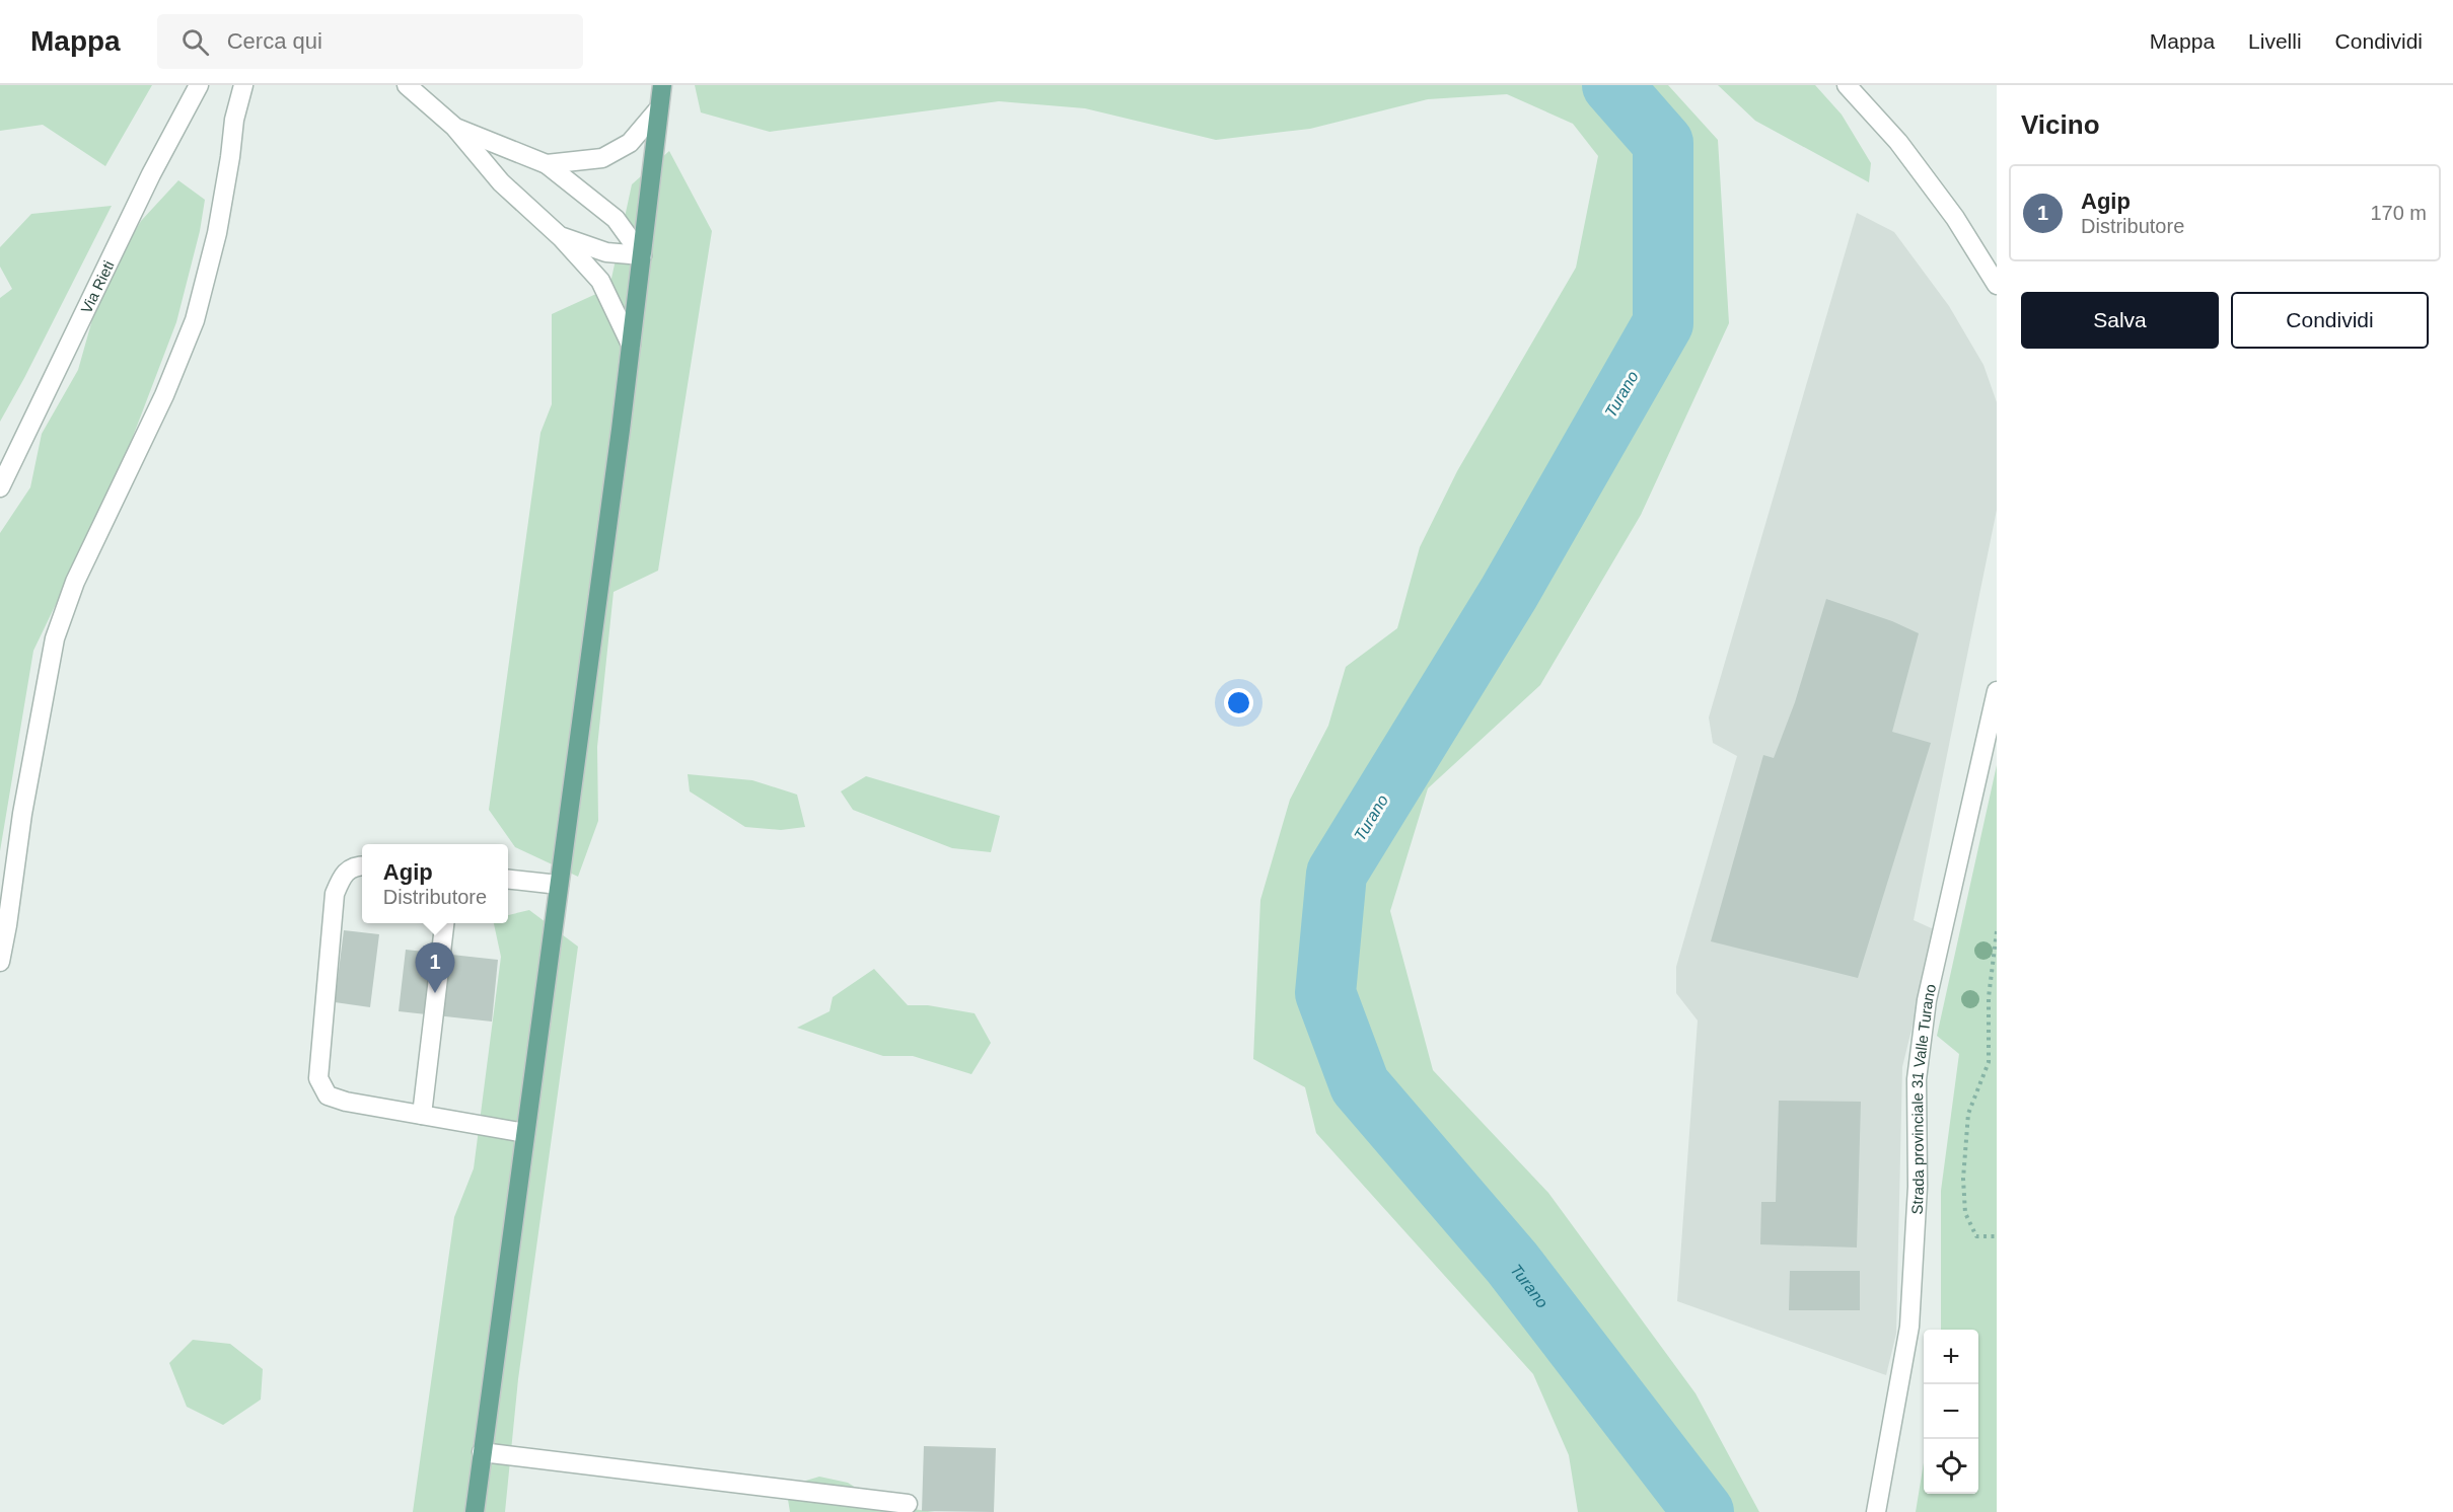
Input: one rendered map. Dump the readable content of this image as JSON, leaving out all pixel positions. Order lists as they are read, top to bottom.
{
  "streets": {
    "street": ["Via Rieti", "Strada provinciale 31 Valle Turano"]
  },
  "water": ["Turano"],
  "page": {
    "header": "Mappa",
    "search": "Cerca qui",
    "nav": ["Mappa", "Livelli", "Condividi"],
    "heading": "Vicino",
    "list": [
      {
        "mark": "1",
        "name": "Agip",
        "note": "Distributore",
        "value": "170 m"
      }
    ],
    "buttons": ["Salva", "Condividi"],
    "popup": ["Agip", "Distributore"],
    "pins": "1",
    "map_buttons": ["+", "−"]
  }
}
